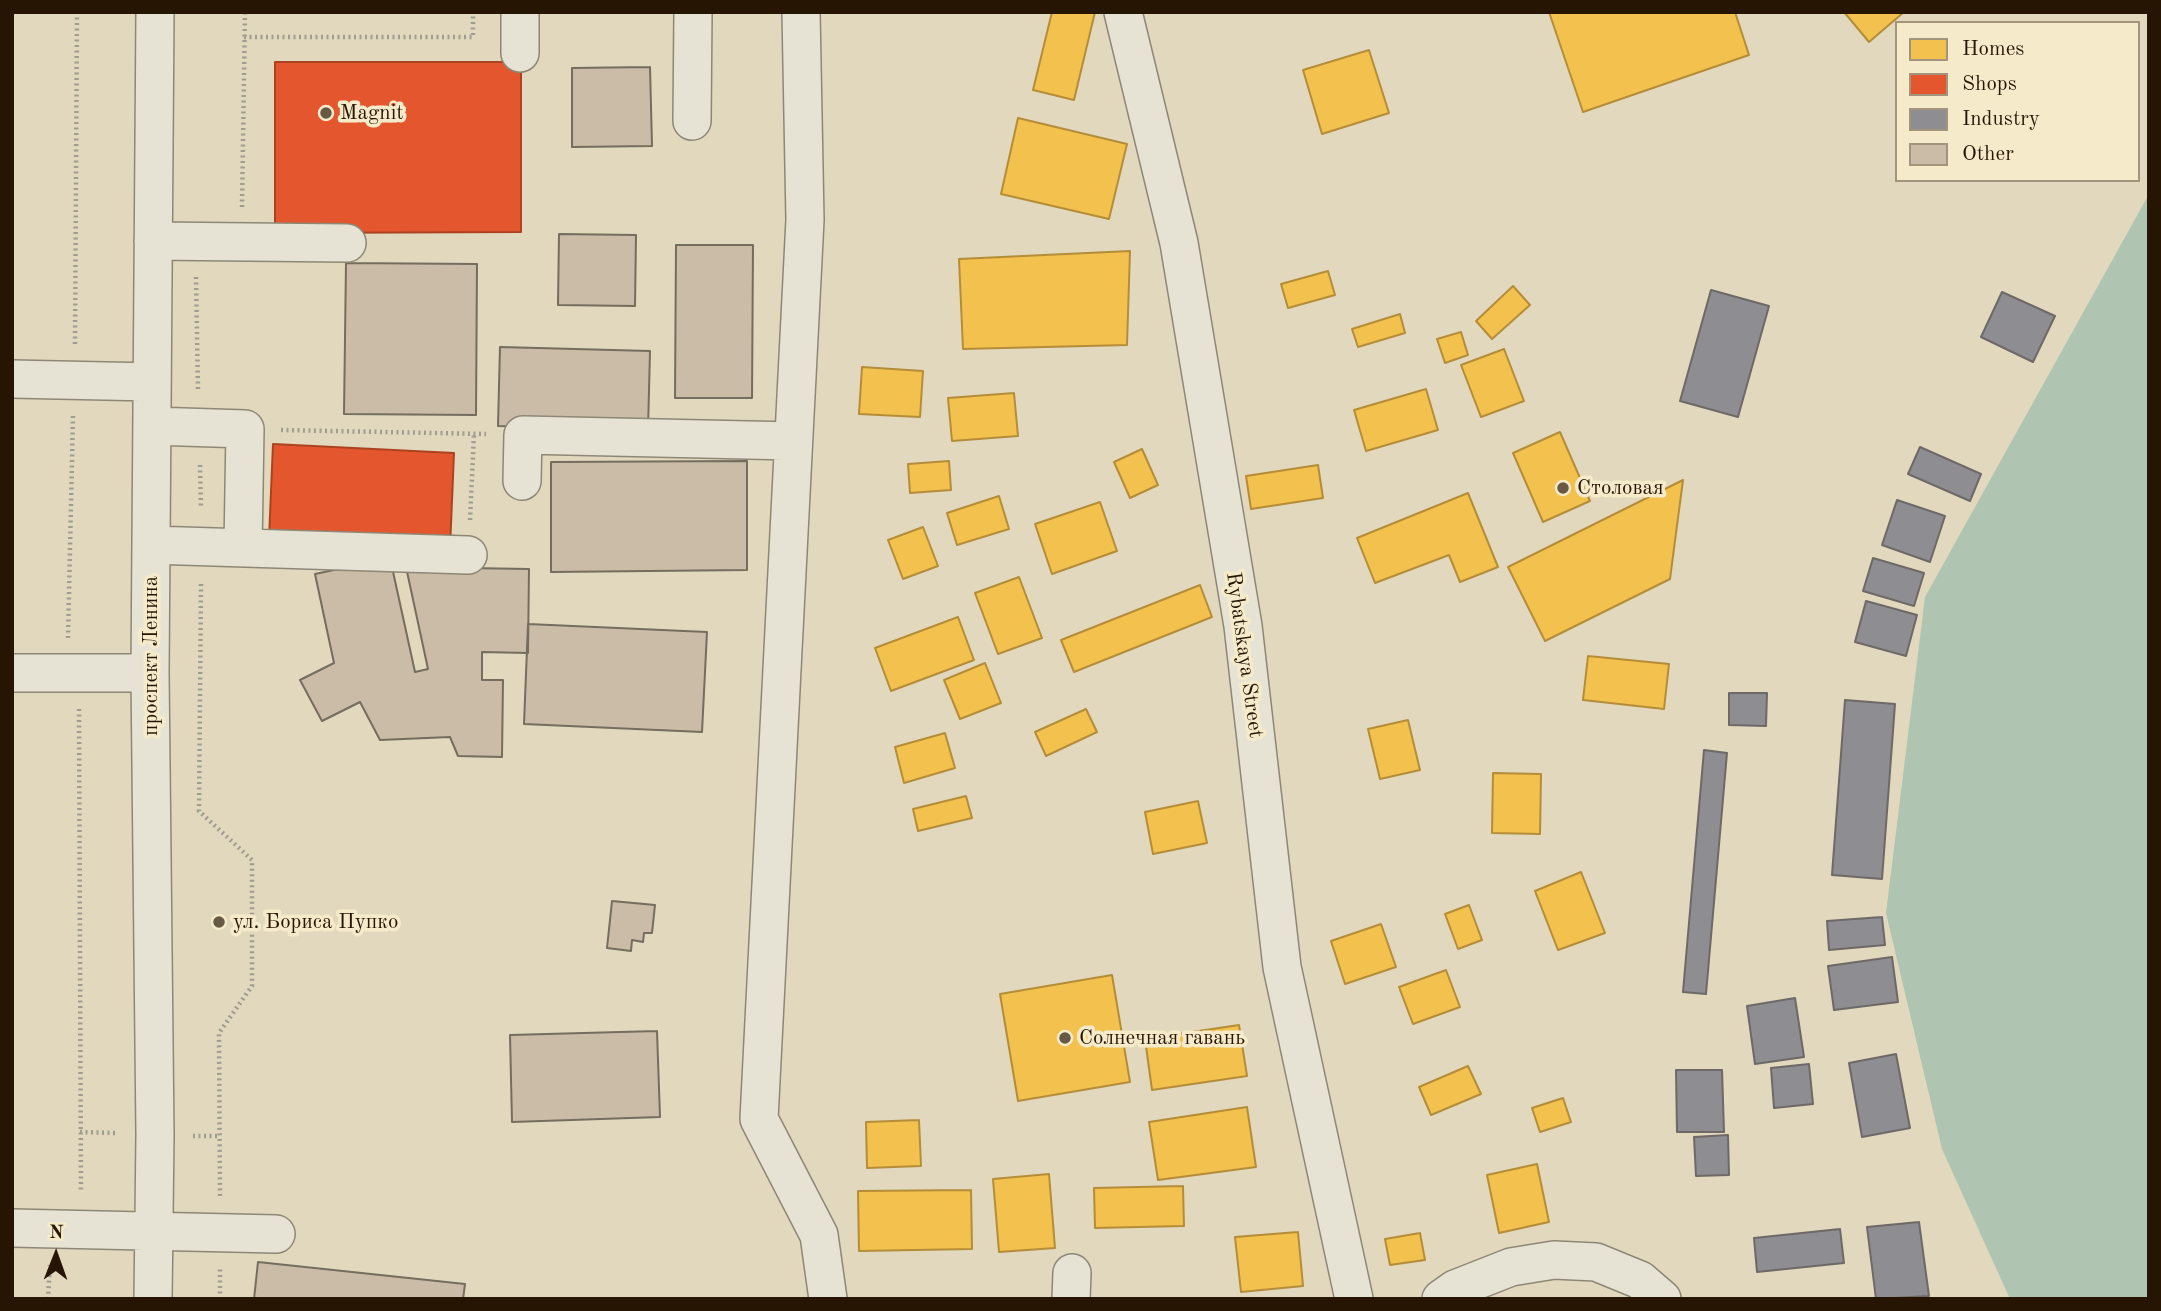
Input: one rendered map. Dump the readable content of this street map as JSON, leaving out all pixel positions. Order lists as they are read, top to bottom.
{
  "streets": {
    "street": ["Rybatskaya Street", "проспект Ленина"]
  },
  "places": [
    "Magnit",
    "Столовая",
    "ул. Бориса Пупко",
    "Солнечная гавань"
  ],
  "legend": [
    "Homes",
    "Shops",
    "Industry",
    "Other"
  ],
  "north": "top"
}
